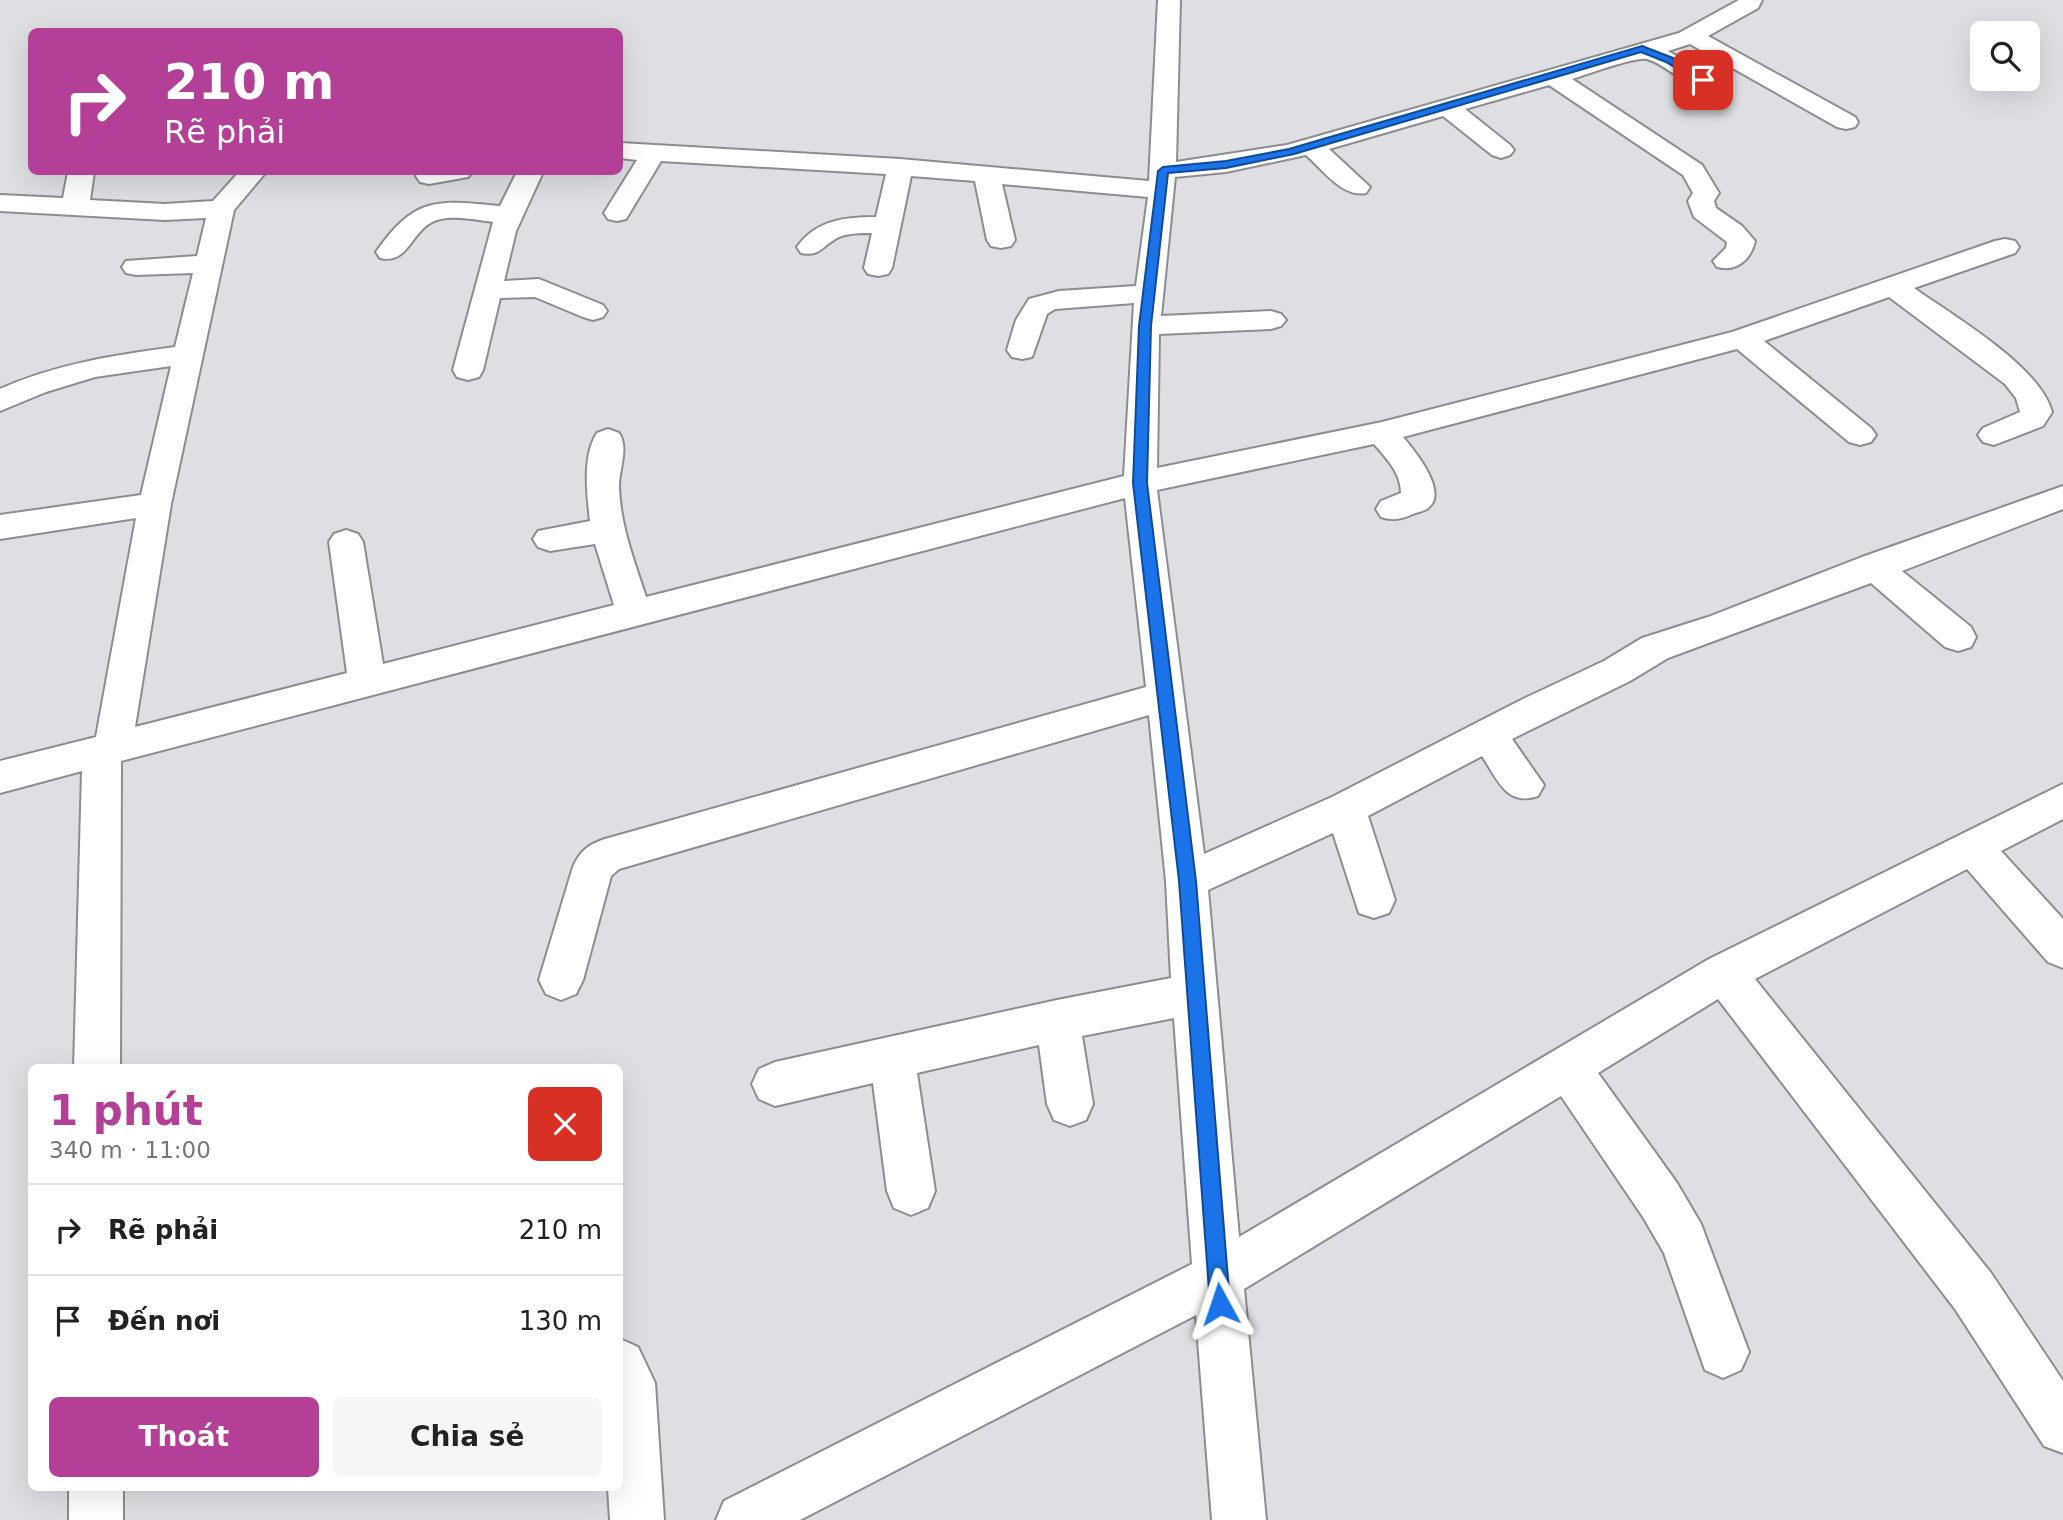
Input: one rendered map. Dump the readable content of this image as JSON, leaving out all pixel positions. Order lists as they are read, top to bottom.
{
  "page": {
    "turn": ["210 m", "Rẽ phải"],
    "heading": ["1 phút", "340 m · 11:00"],
    "list": [
      {
        "name": "Rẽ phải",
        "value": "210 m"
      },
      {
        "name": "Đến nơi",
        "value": "130 m"
      }
    ],
    "buttons": ["Thoát", "Chia sẻ"]
  }
}
